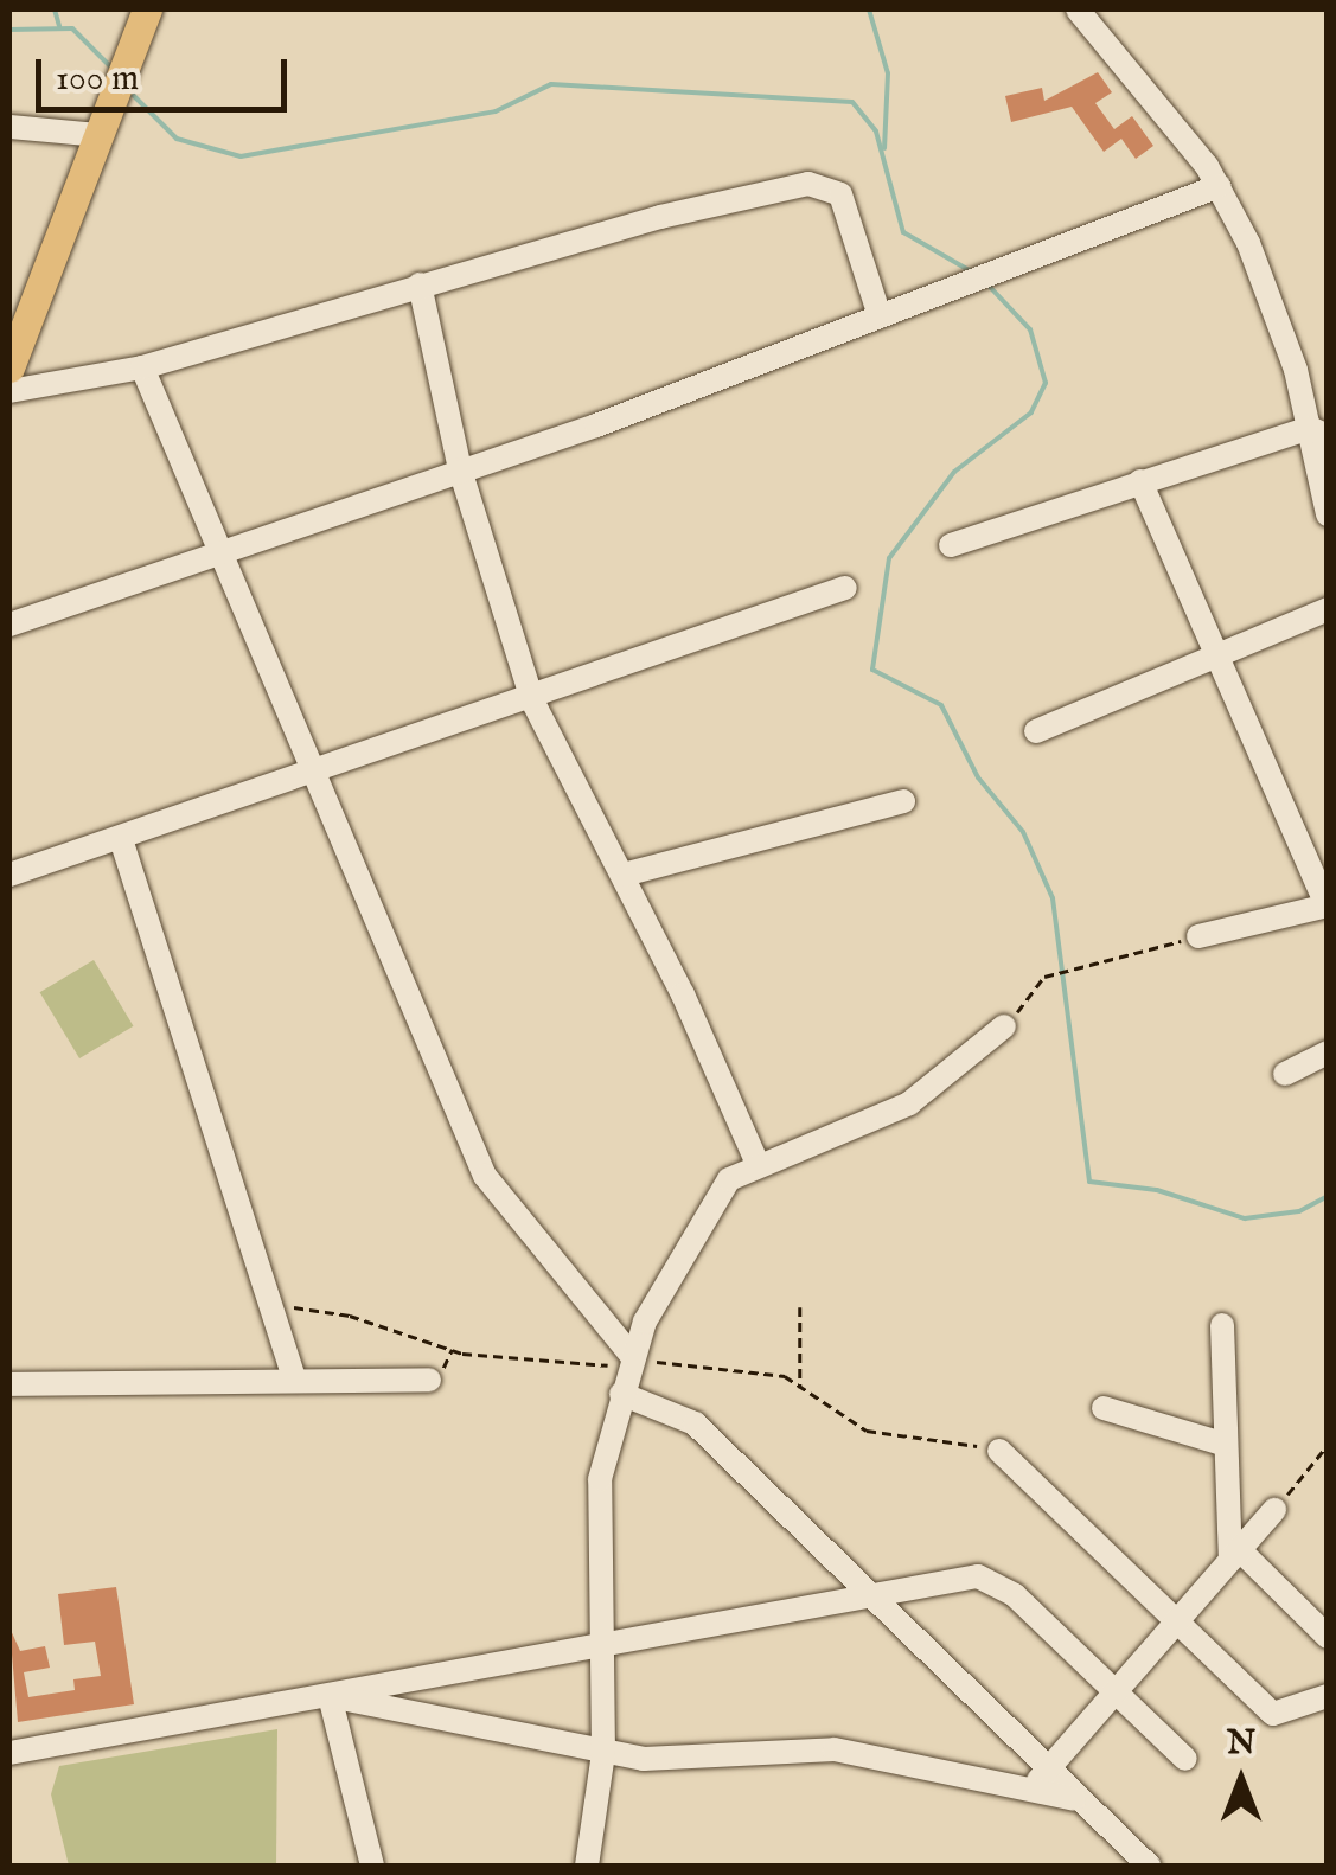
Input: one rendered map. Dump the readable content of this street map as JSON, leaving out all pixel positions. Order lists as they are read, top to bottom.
{
  "scale_bar": "100 m",
  "north": "top"
}
